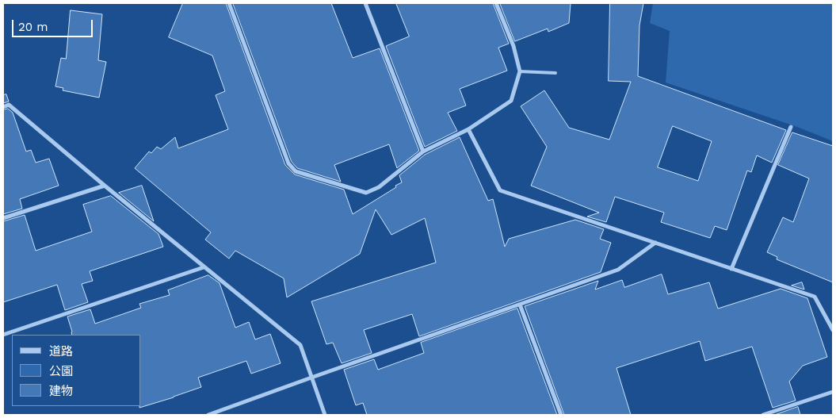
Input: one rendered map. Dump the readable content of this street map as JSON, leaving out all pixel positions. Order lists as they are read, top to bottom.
{
  "legend": ["道路", "公園", "建物"],
  "scale_bar": "20 m"
}
